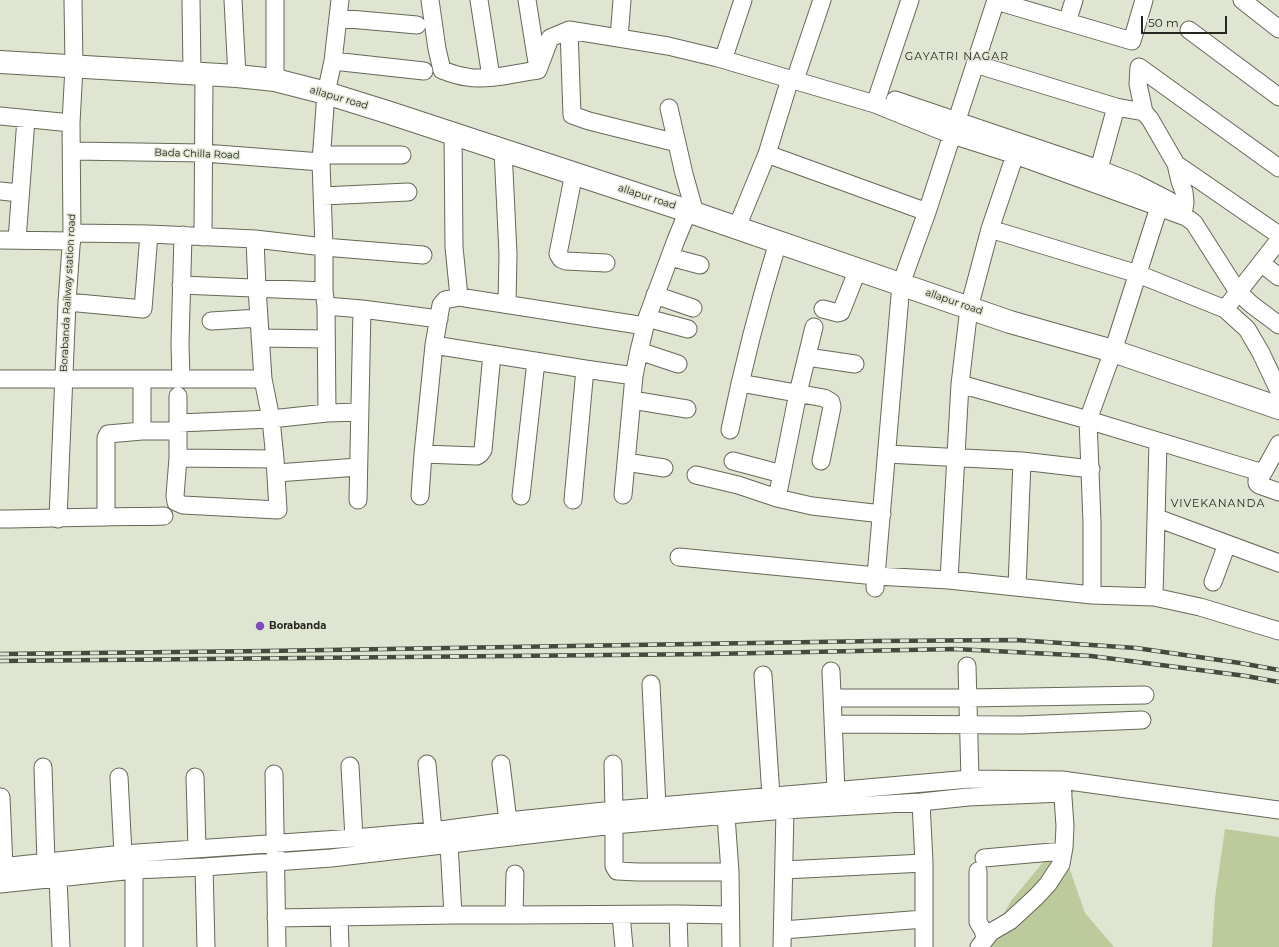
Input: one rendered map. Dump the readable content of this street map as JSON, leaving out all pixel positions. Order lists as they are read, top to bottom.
{
  "streets": {
    "main road": ["allapur road"],
    "street": ["Bada Chilla Road", "Borabanda Railway station road"]
  },
  "crossings": [
    ["allapur road", "Borabanda Railway station road"],
    ["Bada Chilla Road", "Borabanda Railway station road"]
  ],
  "districts": ["GAYATRI NAGAR", "VIVEKANANDA"],
  "places": ["Borabanda"],
  "scale_bar": "50 m"
}
